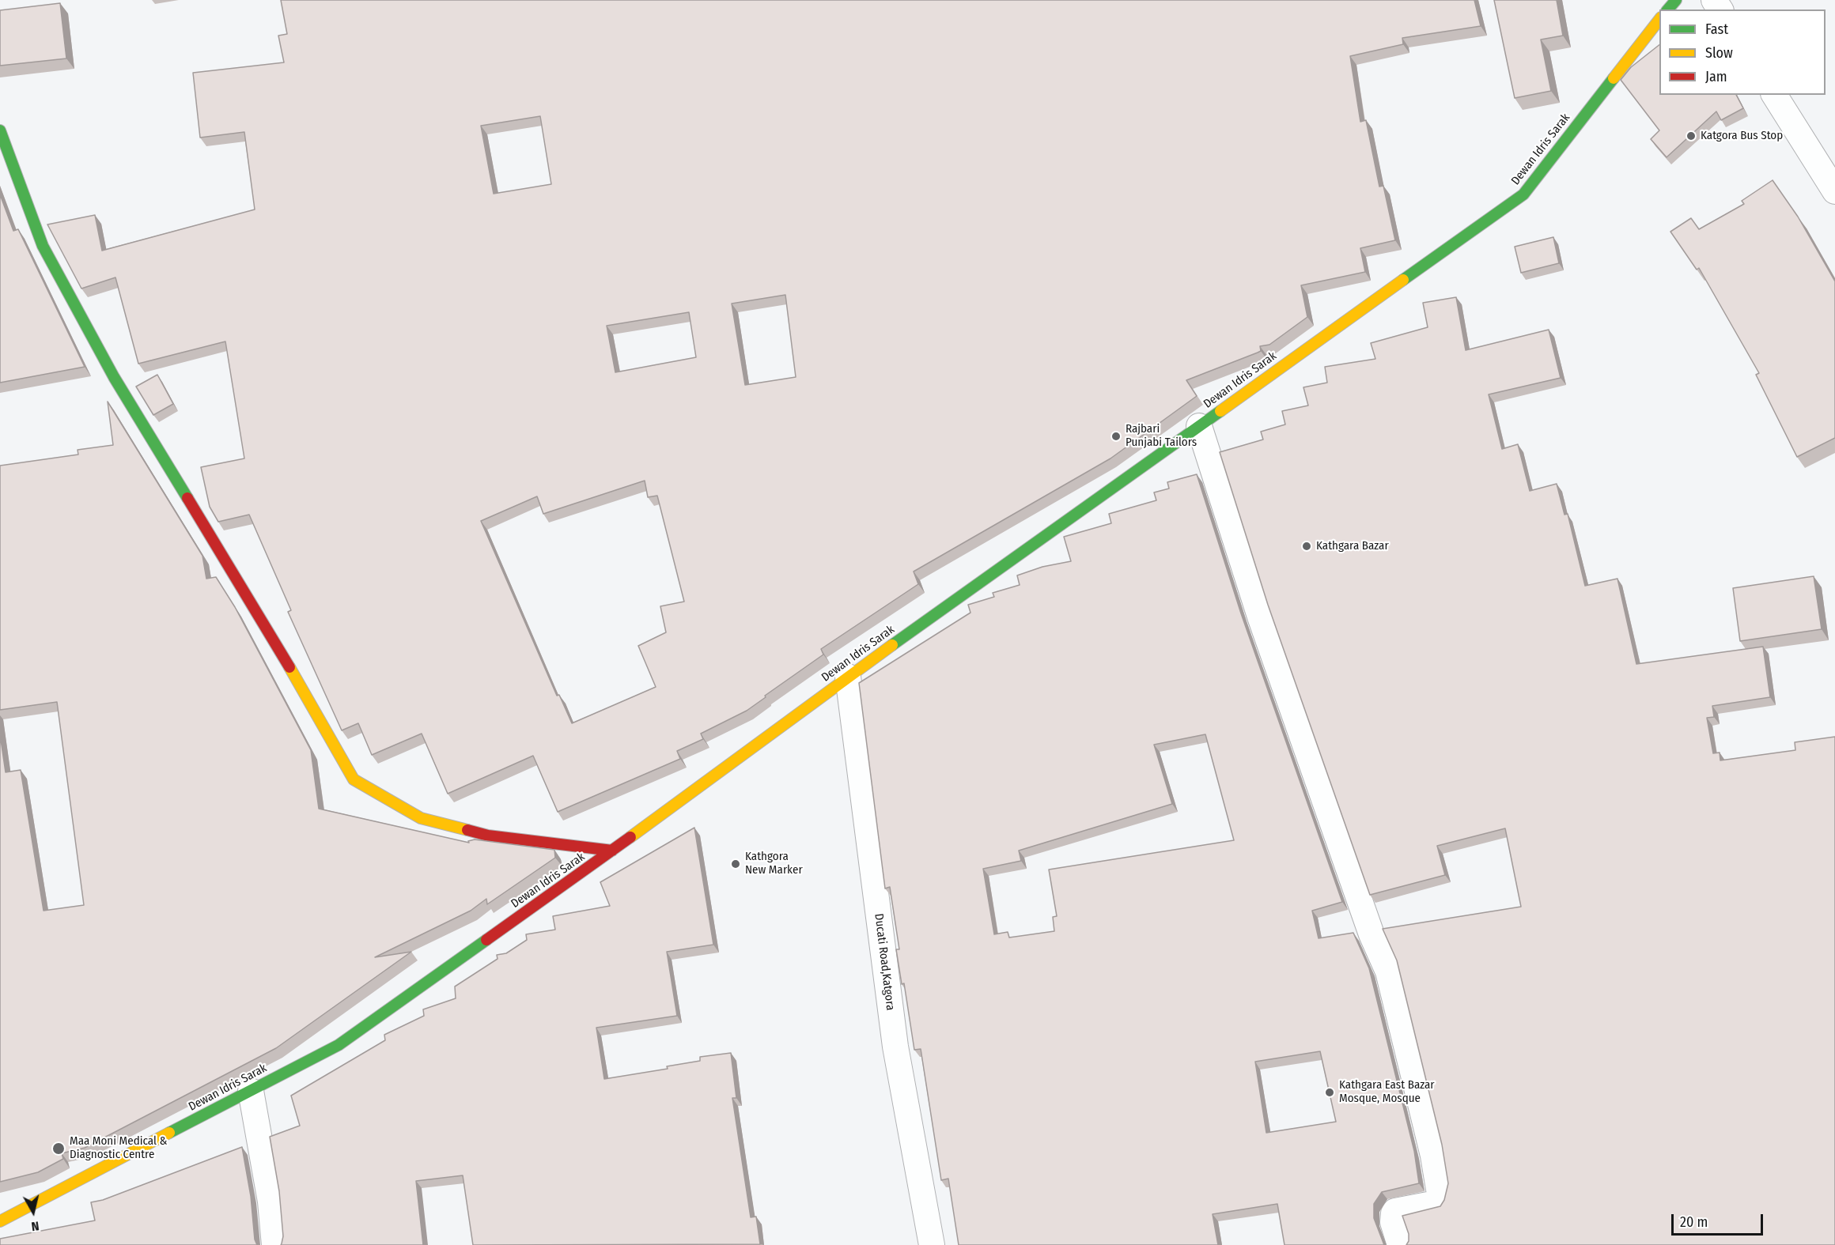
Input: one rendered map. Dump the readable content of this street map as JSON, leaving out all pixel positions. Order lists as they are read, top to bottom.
{
  "streets": {
    "main road": ["Dewan Idris Sarak"],
    "street": ["Ducati Road,Katgora"]
  },
  "crossings": [
    ["Dewan Idris Sarak", "Ducati Road,Katgora"]
  ],
  "places": [
    "Katgora Bus Stop",
    "Rajbari Punjabi Tailors",
    "Kathgara Bazar",
    "Kathgora New Marker",
    "Kathgara East Bazar Mosque, Mosque",
    "Maa Moni Medical & Diagnostic Centre"
  ],
  "legend": ["Fast", "Slow", "Jam"],
  "scale_bar": "20 m",
  "north": "bottom"
}
